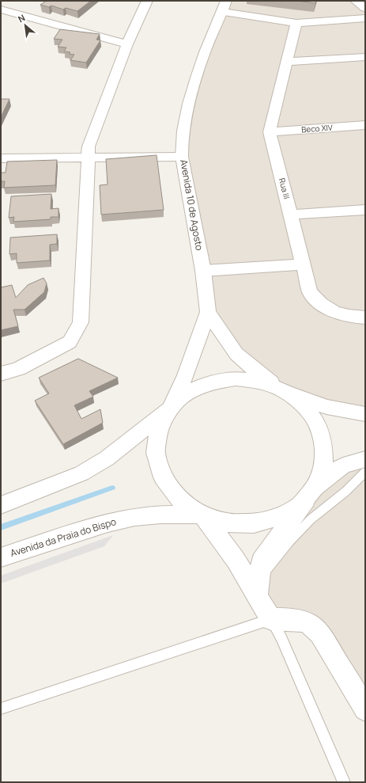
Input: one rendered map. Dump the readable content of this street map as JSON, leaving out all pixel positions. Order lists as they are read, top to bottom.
{
  "streets": {
    "street": [
      "Beco XIV",
      "Rua III",
      "Avenida 10 de Agosto",
      "Avenida da Praia do Bispo"
    ]
  },
  "crossings": [
    ["Beco XIV", "Rua III"],
    ["Avenida 10 de Agosto", "Avenida da Praia do Bispo"]
  ],
  "north": "top left"
}
